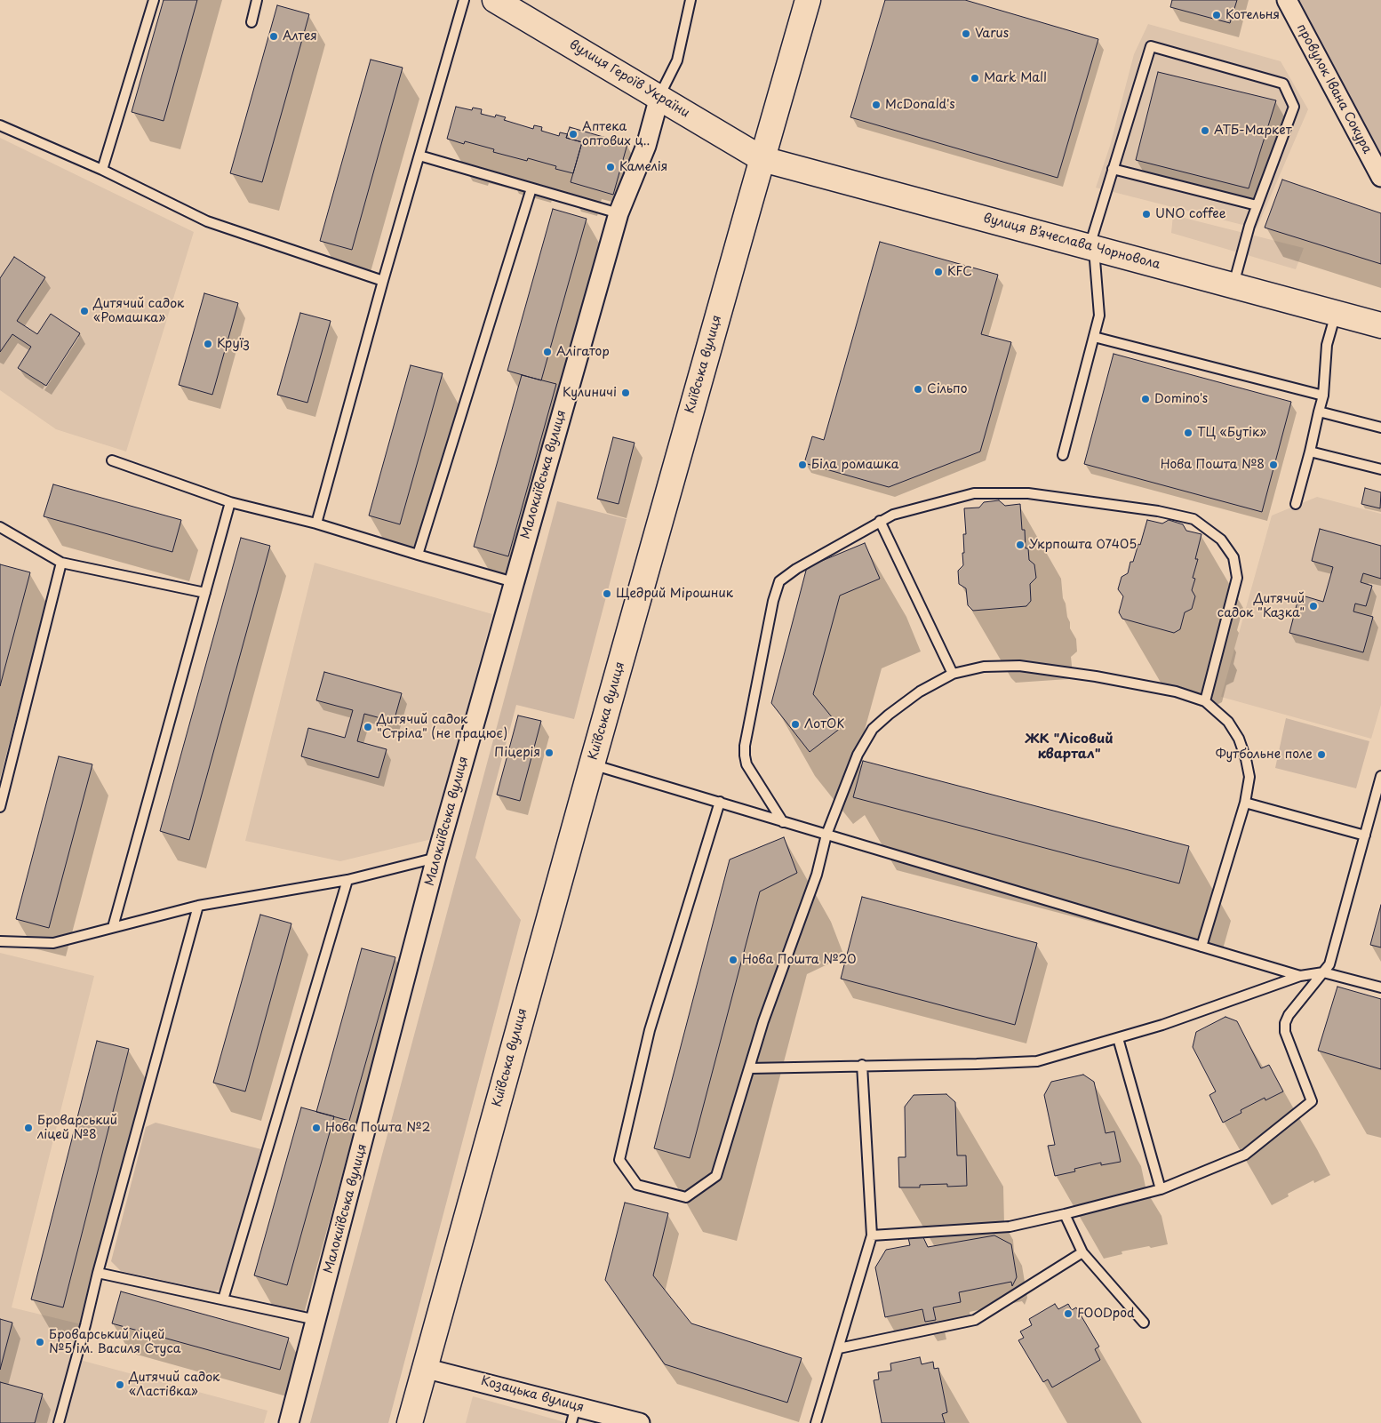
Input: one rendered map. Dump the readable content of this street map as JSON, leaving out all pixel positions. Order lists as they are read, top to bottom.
{
  "streets": {
    "main road": ["вулиця Героїв України", "вулиця Вʼячеслава Чорновола", "Київська вулиця"],
    "street": ["провулок Івана Сокура", "Малокиївська вулиця", "Козацька вулиця"]
  },
  "crossings": [
    ["вулиця Героїв України", "вулиця Вʼячеслава Чорновола"],
    ["вулиця Героїв України", "Київська вулиця"],
    ["вулиця Героїв України", "Малокиївська вулиця"],
    ["вулиця Вʼячеслава Чорновола", "Київська вулиця"],
    ["Київська вулиця", "Козацька вулиця"]
  ],
  "districts": ["ЖК \"Лісовий квартал\""],
  "places": [
    "Котельня",
    "Varus",
    "Алтея",
    "Mark Mall",
    "McDonald's",
    "АТБ-Маркет",
    "Аптека оптових ц‥",
    "Камелія",
    "UNO coffee",
    "KFC",
    "Дитячий садок «Ромашка»",
    "Круїз",
    "Алігатор",
    "Сільпо",
    "Кулиничі",
    "Domino's",
    "ТЦ «Бутік»",
    "Біла ромашка",
    "Нова Пошта №8",
    "Укрпошта 07405",
    "Щедрий Мірошник",
    "Дитячий садок \"Казка\"",
    "ЛотОК",
    "Дитячий садок \"Стріла\" (не працює)",
    "Піцерія",
    "Футбольне поле",
    "Нова Пошта №20",
    "Броварський ліцей №8",
    "Нова Пошта №2",
    "FOODpod",
    "Броварський ліцей №5 ім. Василя Стуса",
    "Дитячий садок «Ластівка»"
  ]
}
